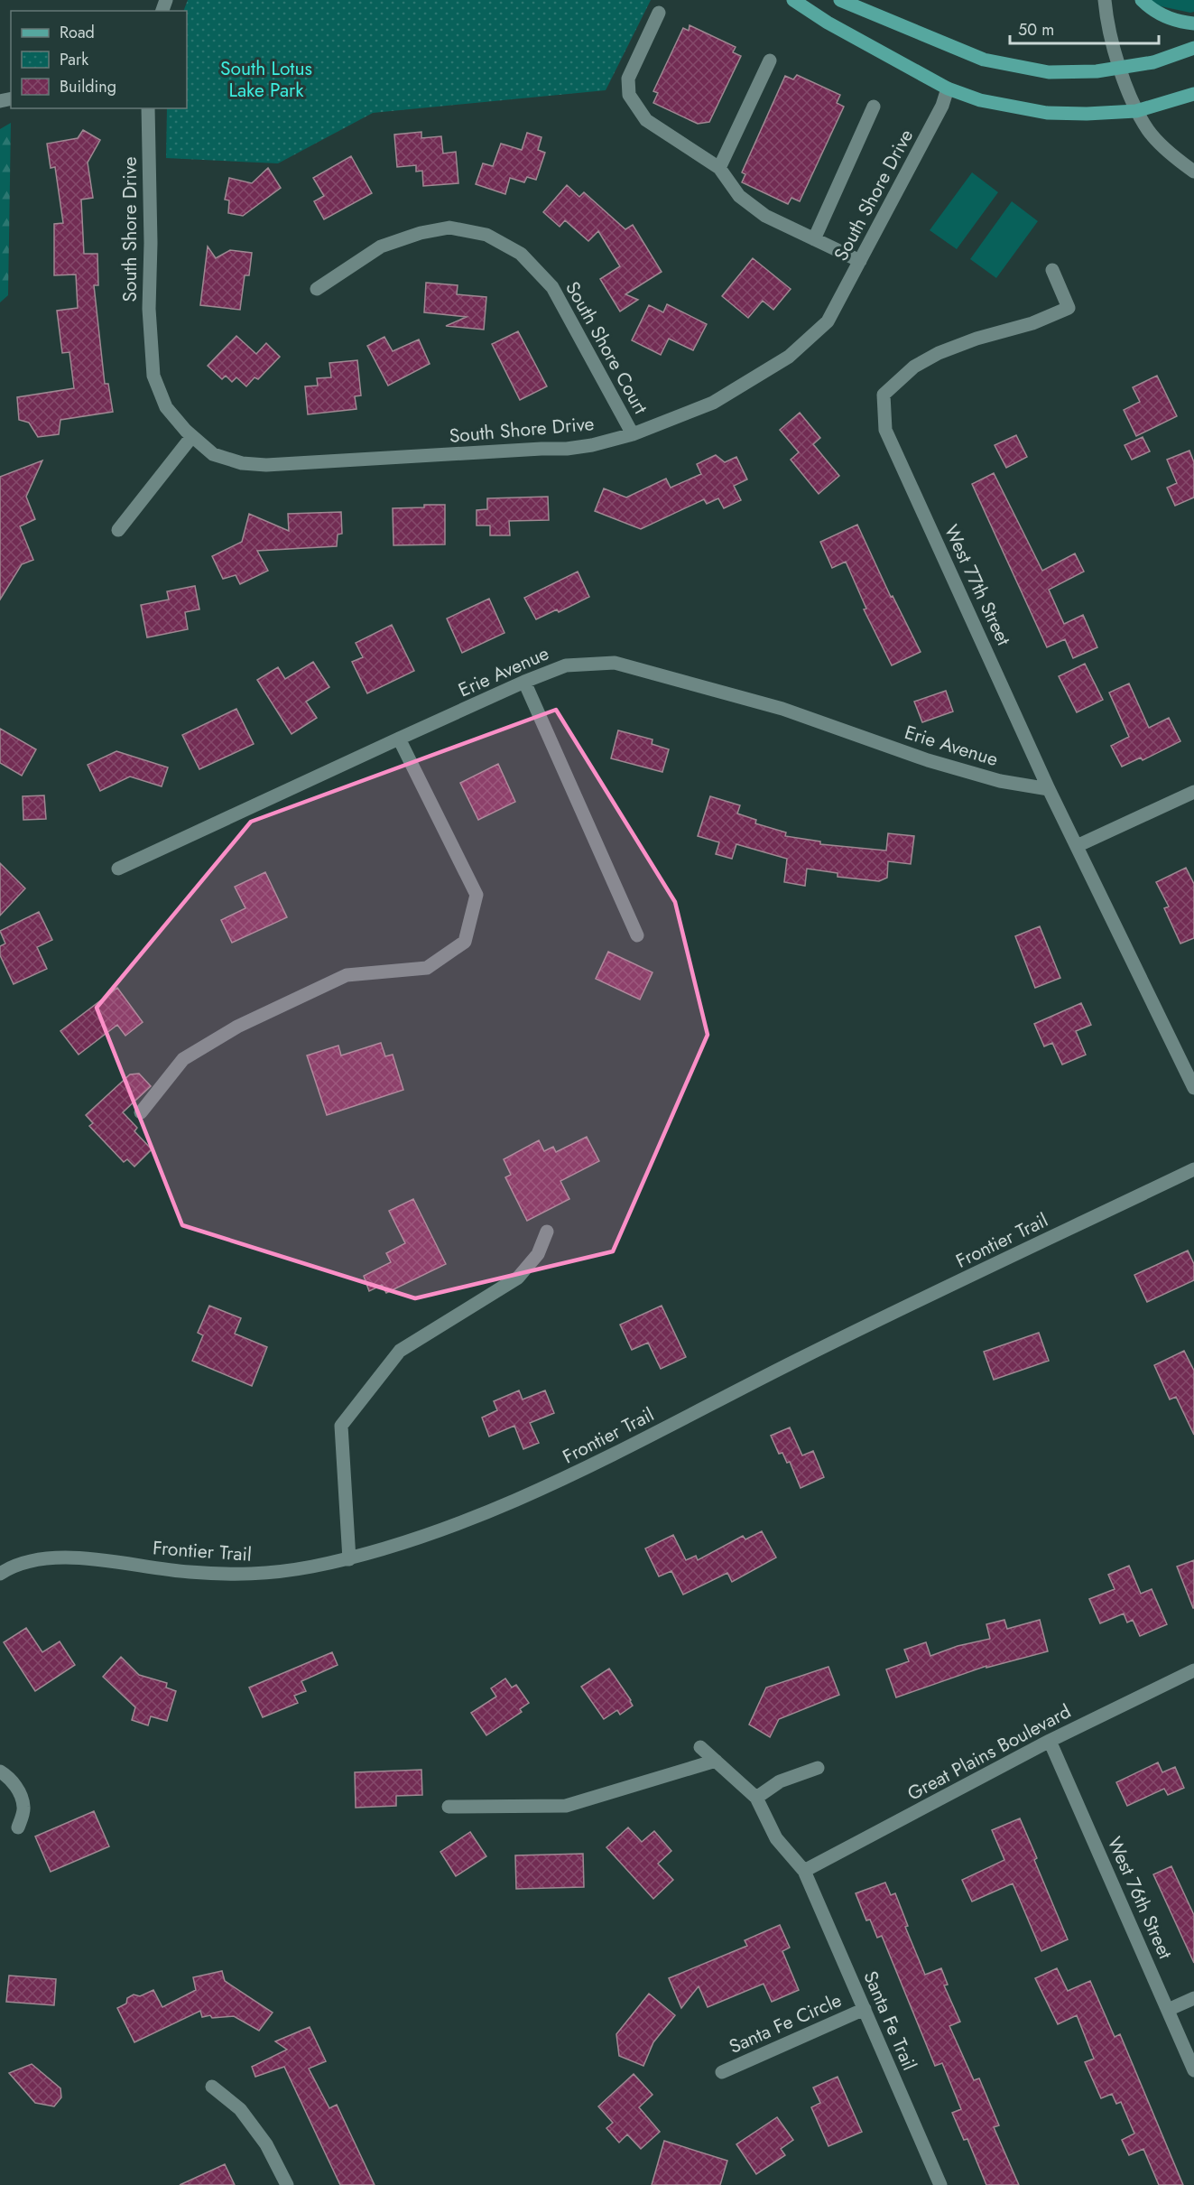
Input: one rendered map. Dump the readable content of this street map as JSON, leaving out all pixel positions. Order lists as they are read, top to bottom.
{
  "streets": {
    "street": [
      "South Shore Drive",
      "South Shore Court",
      "West 77th Street",
      "Erie Avenue",
      "Frontier Trail",
      "Great Plains Boulevard",
      "West 76th Street",
      "Santa Fe Trail",
      "Santa Fe Circle"
    ]
  },
  "crossings": [
    ["South Shore Drive", "South Shore Court"],
    ["West 77th Street", "Erie Avenue"],
    ["Great Plains Boulevard", "West 76th Street"],
    ["Great Plains Boulevard", "Santa Fe Trail"],
    ["Santa Fe Trail", "Santa Fe Circle"]
  ],
  "parks": ["South Lotus Lake Park"],
  "legend": ["Road", "Park", "Building"],
  "scale_bar": "50 m"
}
